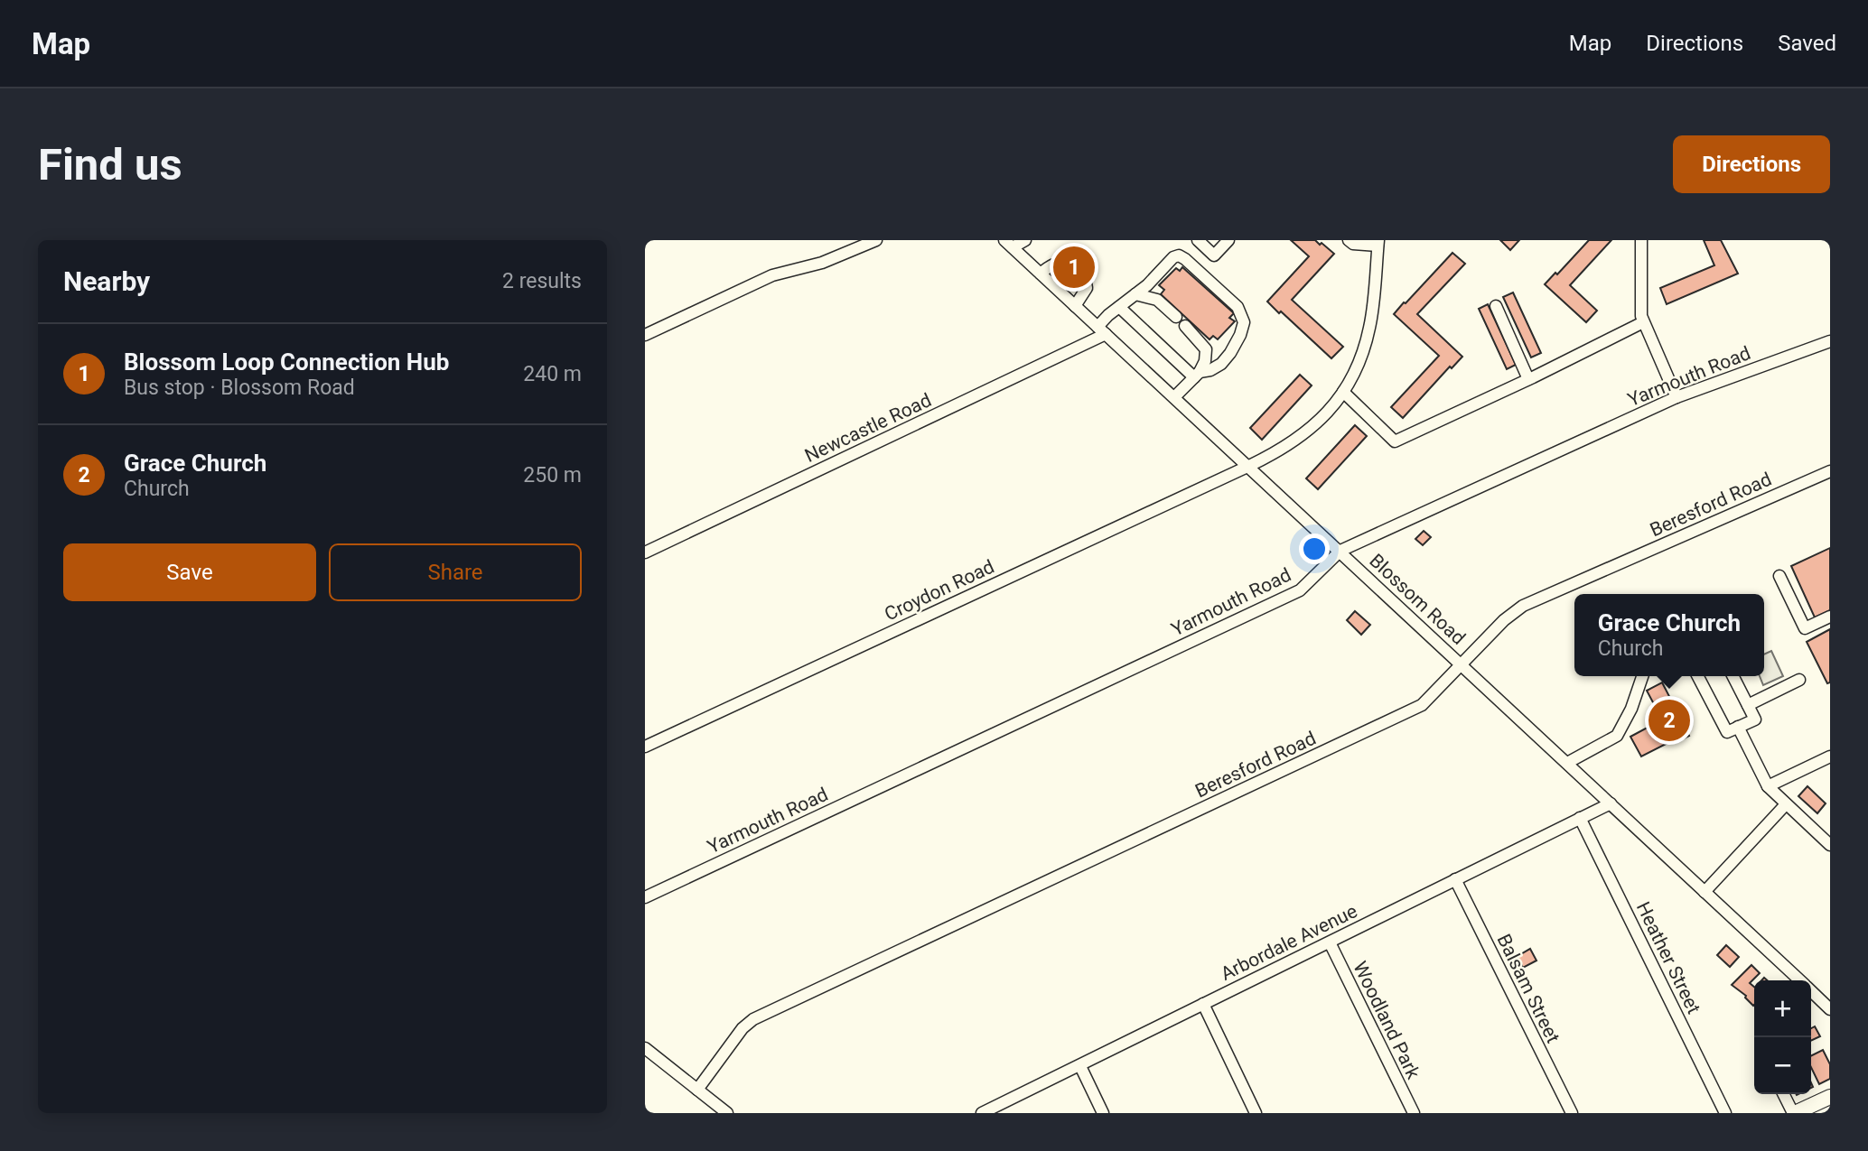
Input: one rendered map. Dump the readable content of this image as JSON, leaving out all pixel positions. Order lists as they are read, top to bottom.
{
  "streets": {
    "street": [
      "Yarmouth Road",
      "Newcastle Road",
      "Beresford Road",
      "Croydon Road",
      "Blossom Road",
      "Arbordale Avenue",
      "Heather Street",
      "Balsam Street",
      "Woodland Park"
    ]
  },
  "crossings": [
    ["Yarmouth Road", "Blossom Road"],
    ["Newcastle Road", "Blossom Road"],
    ["Beresford Road", "Blossom Road"],
    ["Croydon Road", "Blossom Road"],
    ["Blossom Road", "Arbordale Avenue"],
    ["Arbordale Avenue", "Heather Street"],
    ["Arbordale Avenue", "Balsam Street"],
    ["Arbordale Avenue", "Woodland Park"]
  ],
  "page": {
    "header": "Map",
    "nav": ["Map", "Directions", "Saved"],
    "buttons": [
      "Directions",
      ["Save", "Share"]
    ],
    "title": "Find us",
    "heading": ["Nearby", "2 results"],
    "pins": ["1", "2"],
    "list": [
      {
        "mark": "1",
        "name": "Blossom Loop Connection Hub",
        "note": "Bus stop · Blossom Road",
        "value": "240 m"
      },
      {
        "mark": "2",
        "name": "Grace Church",
        "note": "Church",
        "value": "250 m"
      }
    ],
    "popup": ["Grace Church", "Church"],
    "map_buttons": ["+", "−"]
  }
}
